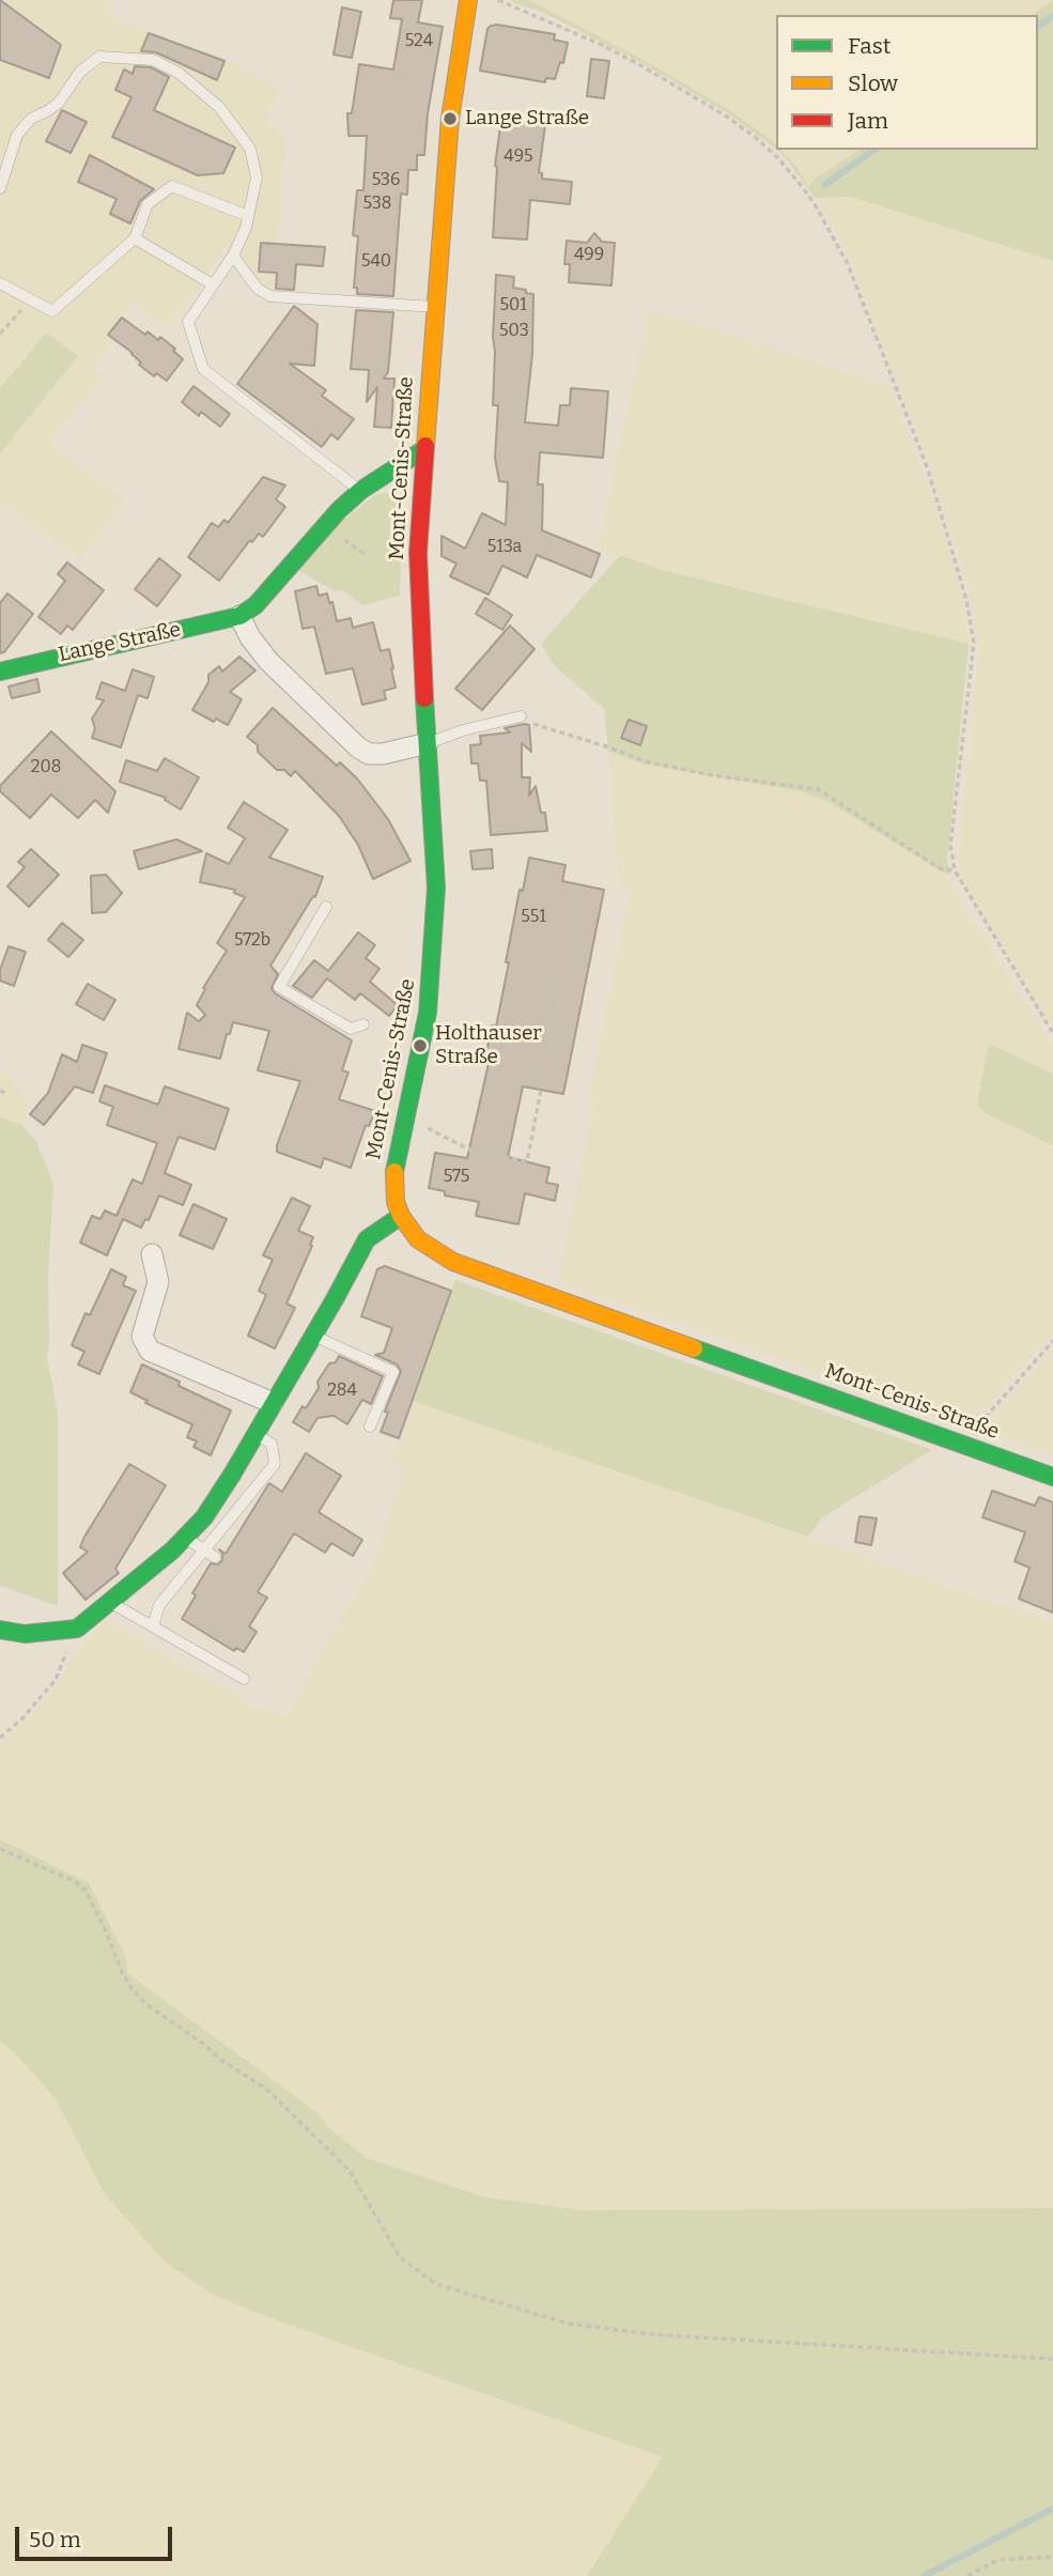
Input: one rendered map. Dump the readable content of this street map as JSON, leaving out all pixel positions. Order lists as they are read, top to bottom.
{
  "streets": {
    "main road": ["Mont-Cenis-Straße", "Lange Straße"]
  },
  "crossings": [
    ["Mont-Cenis-Straße", "Lange Straße"]
  ],
  "places": ["Lange Straße", "Holthauser Straße"],
  "house_numbers": [
    "524",
    "495",
    "536",
    "538",
    "499",
    "540",
    "501",
    "503",
    "513a",
    "208",
    "551",
    "572b",
    "575",
    "284"
  ],
  "legend": ["Fast", "Slow", "Jam"],
  "scale_bar": "50 m"
}
